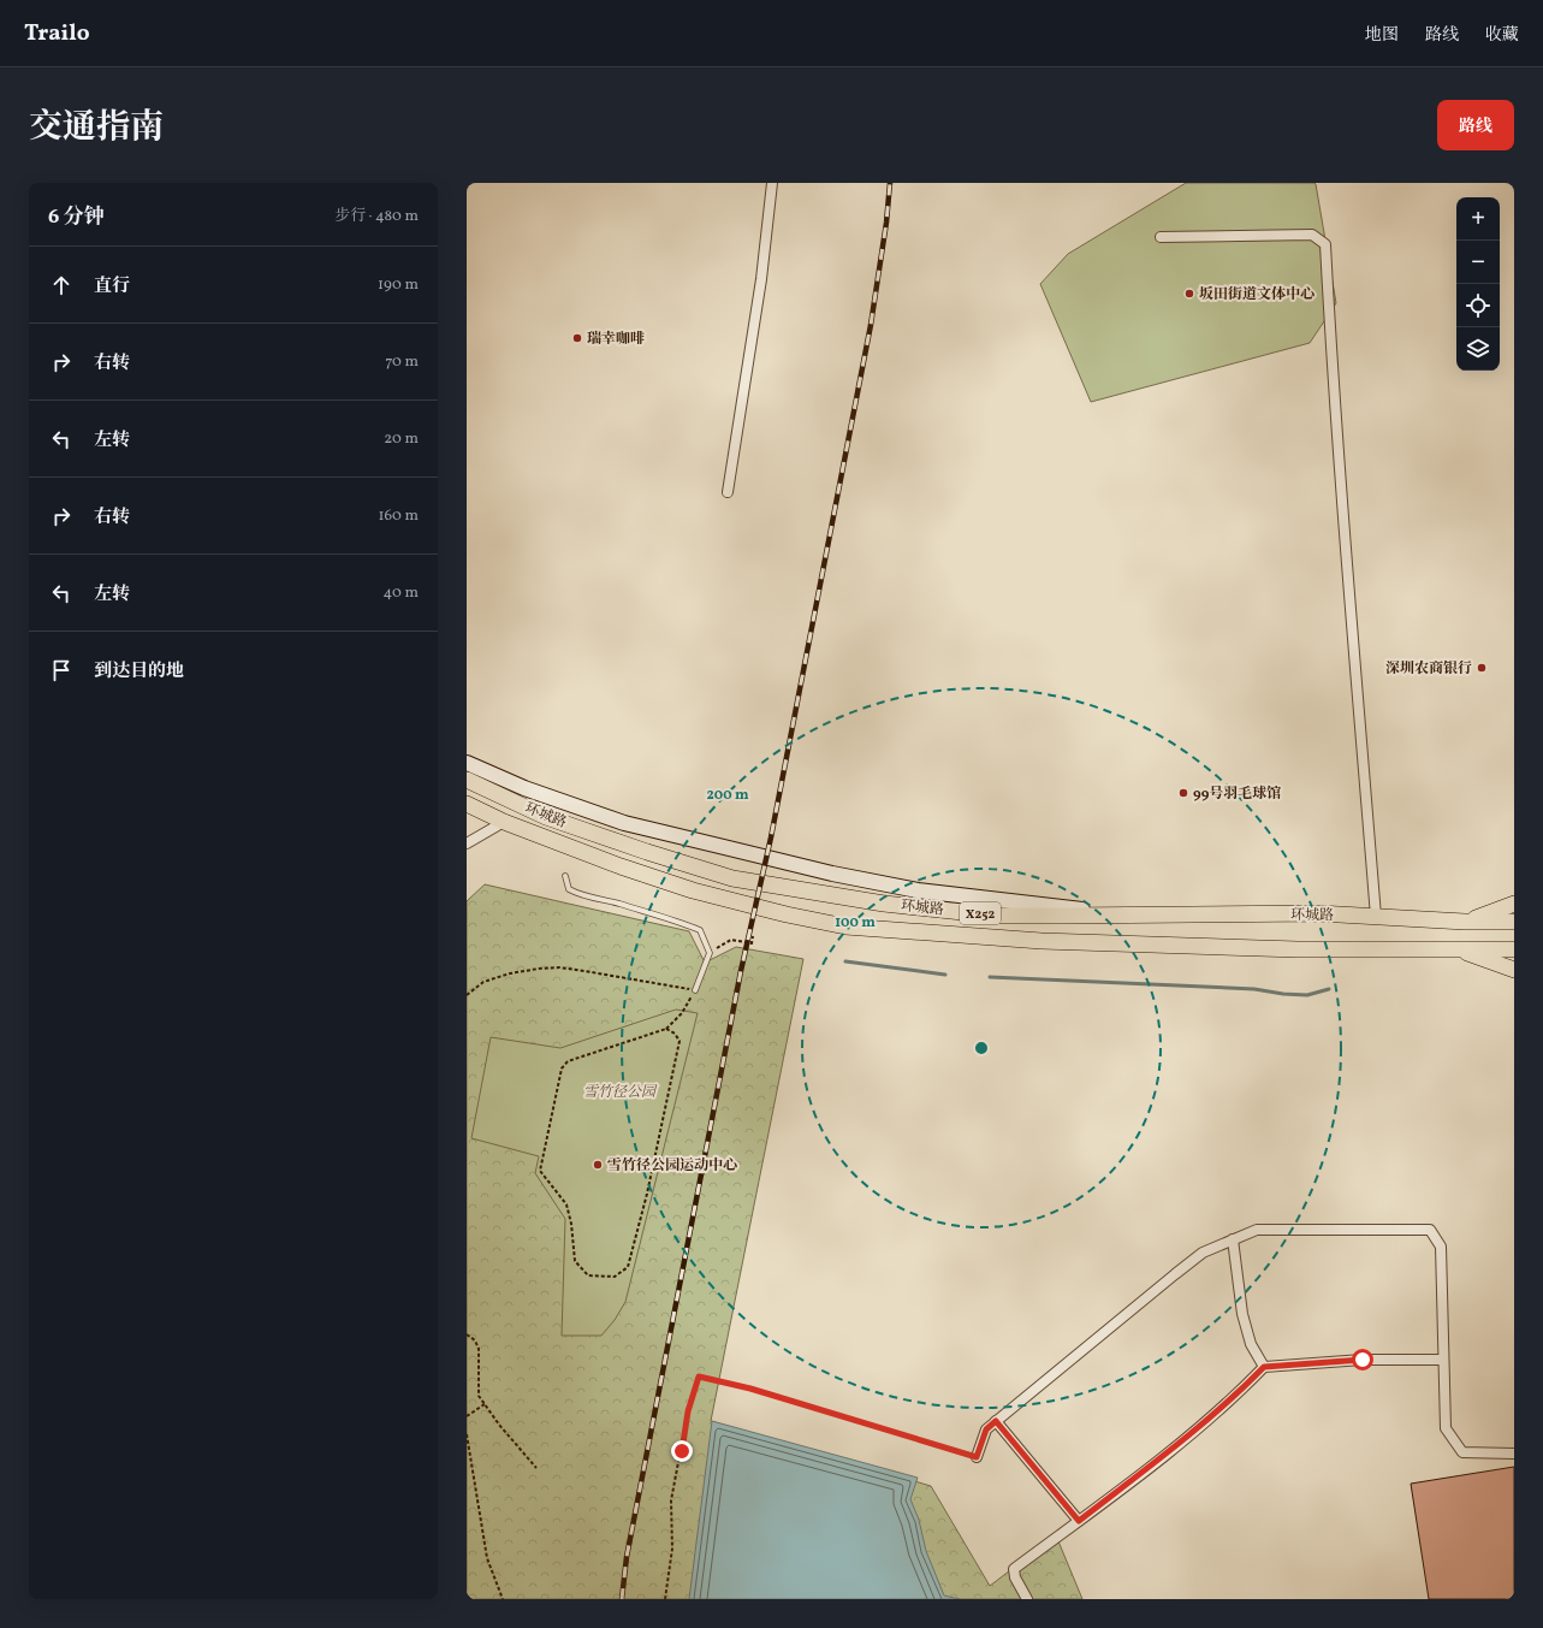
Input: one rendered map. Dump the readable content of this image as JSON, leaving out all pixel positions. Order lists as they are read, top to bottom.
{
  "streets": {
    "main road": ["环城路", "X252"]
  },
  "parks": ["雪竹径公园"],
  "places": [
    "坂田街道文体中心",
    "瑞幸咖啡",
    "深圳农商银行",
    "99号羽毛球馆",
    "雪竹径公园运动中心"
  ],
  "page": {
    "header": "Trailo",
    "nav": ["地图", "路线", "收藏"],
    "title": "交通指南",
    "buttons": "路线",
    "heading": ["6 分钟", "步行 · 480 m"],
    "map_buttons": ["+", "−"],
    "list": [
      ["直行", "190 m"],
      ["右转", "70 m"],
      ["左转", "20 m"],
      ["右转", "160 m"],
      ["左转", "40 m"],
      "到达目的地"
    ]
  },
  "rings": ["200 m", "100 m"]
}
